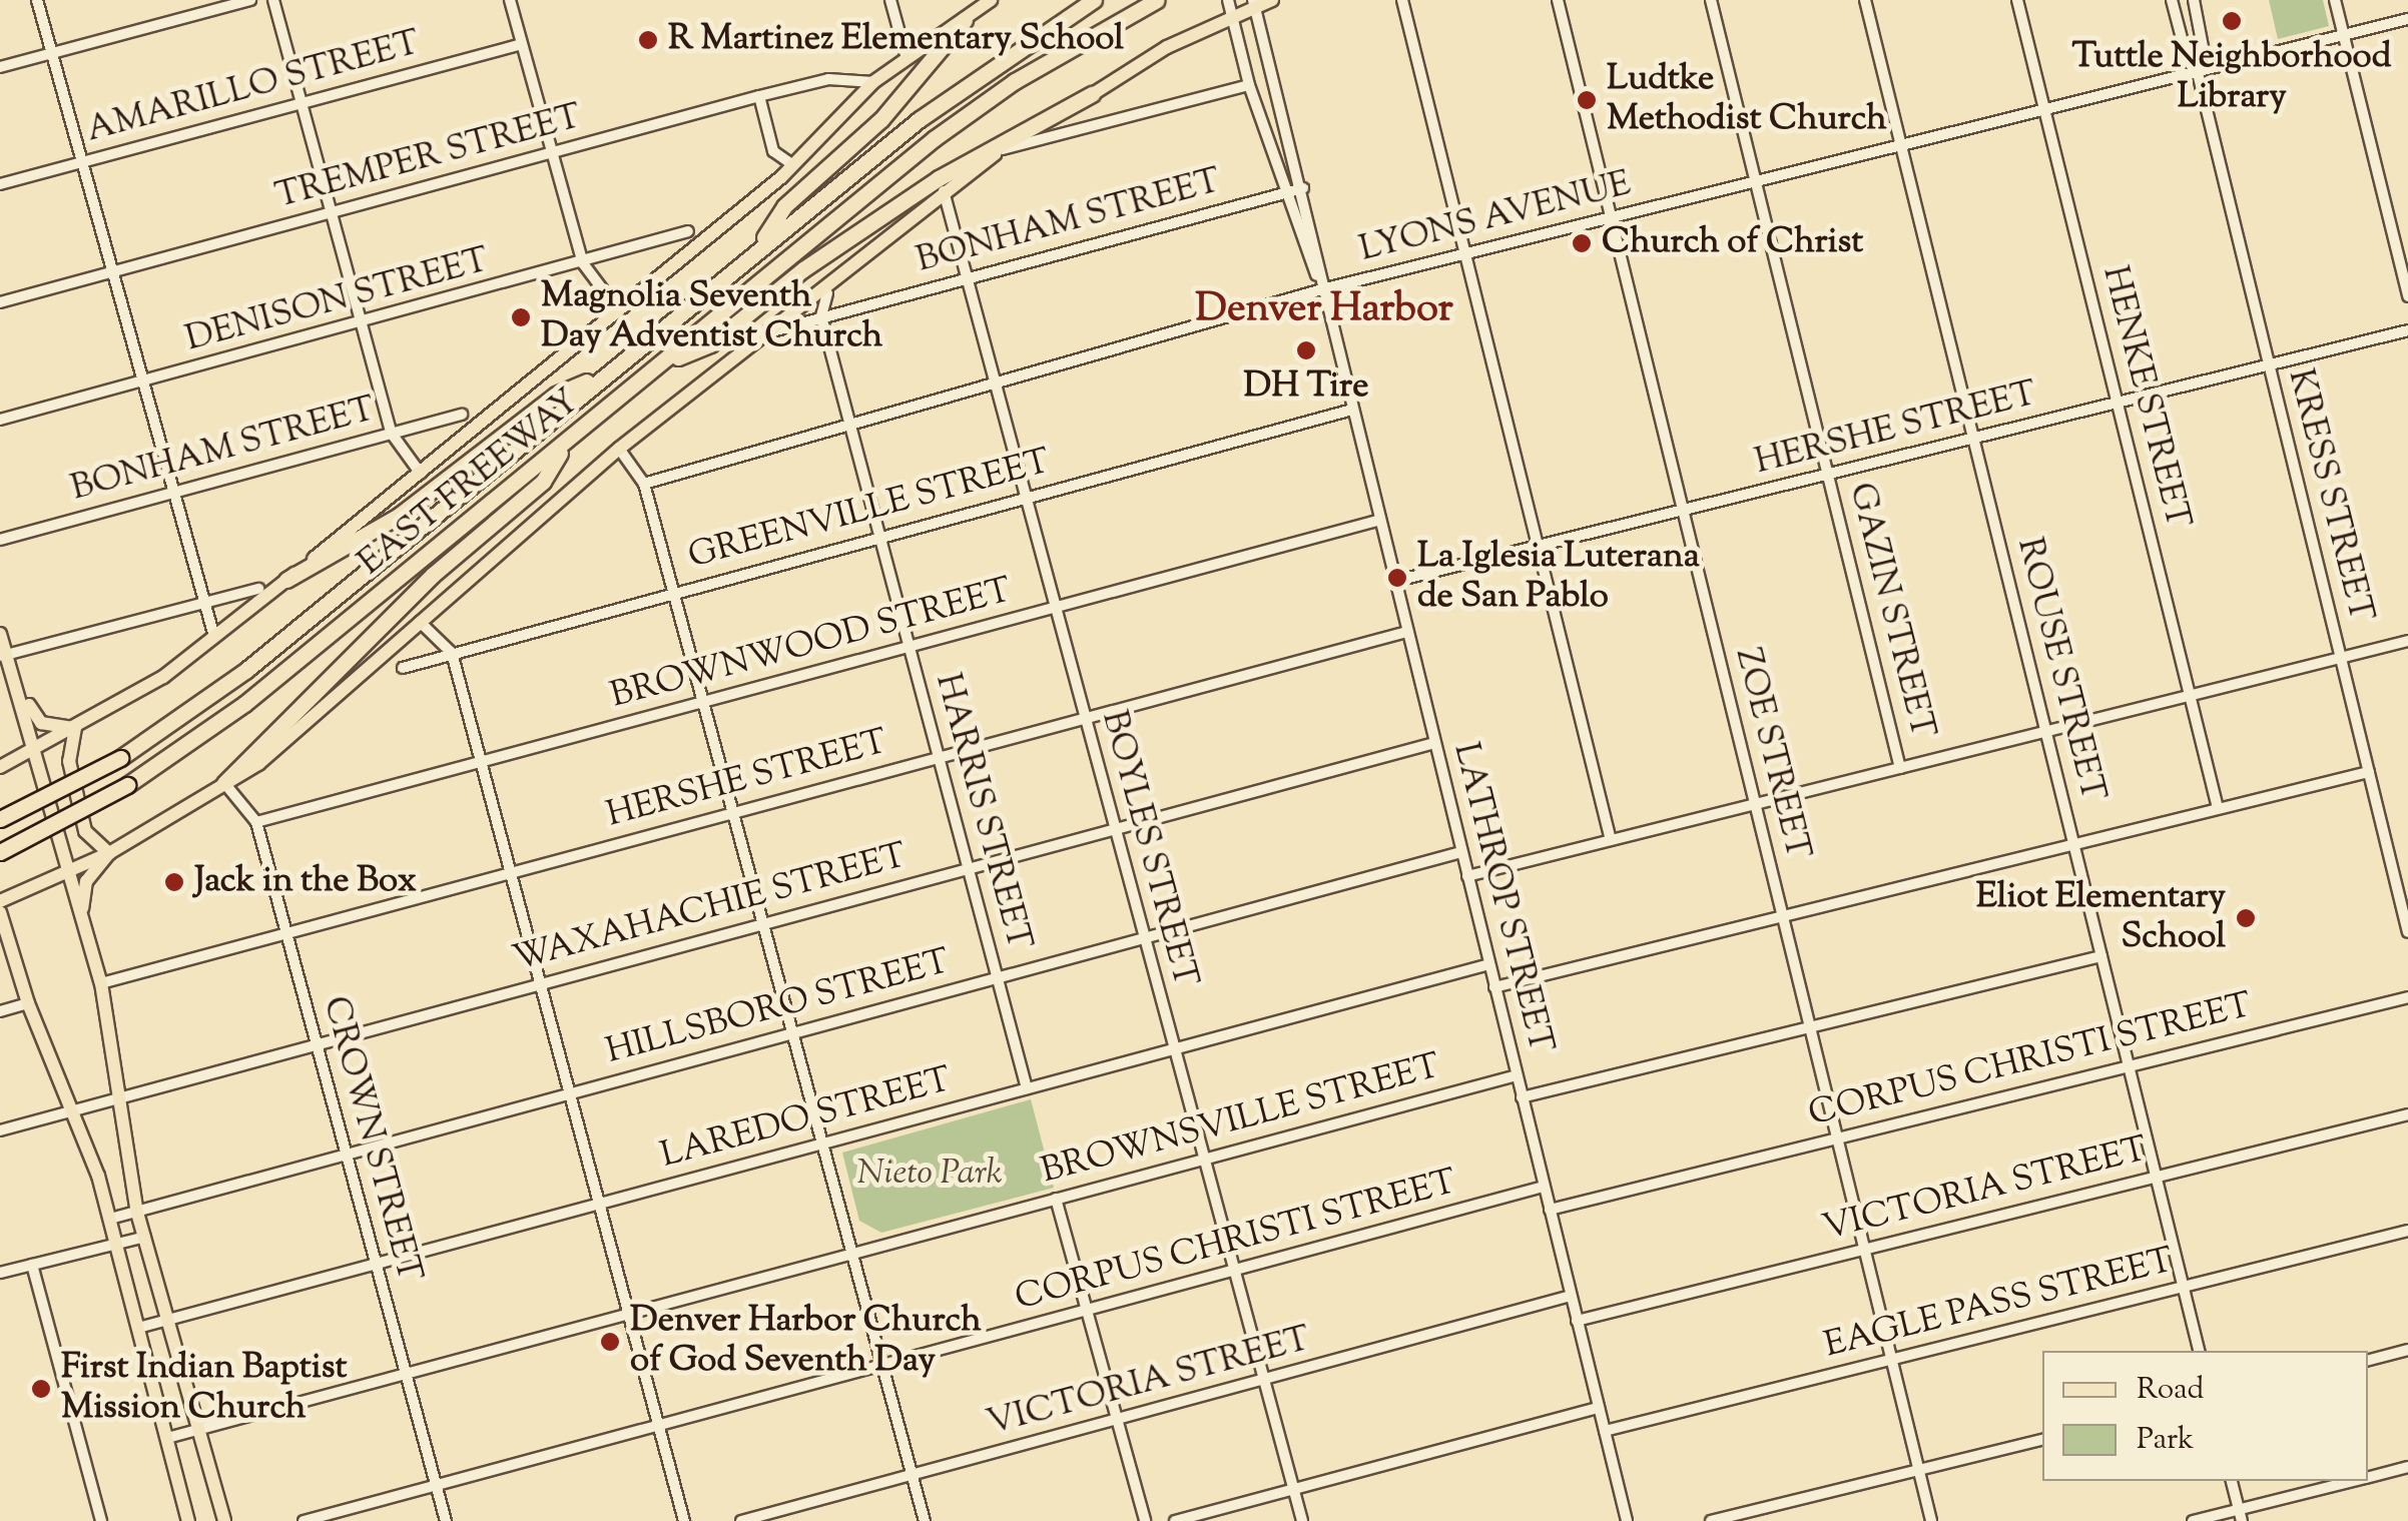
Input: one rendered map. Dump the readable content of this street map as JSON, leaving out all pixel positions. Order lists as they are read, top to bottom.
{
  "streets": {
    "highway": ["EAST FREEWAY"],
    "street": [
      "AMARILLO STREET",
      "TREMPER STREET",
      "LYONS AVENUE",
      "BONHAM STREET",
      "DENISON STREET",
      "HENKE STREET",
      "HERSHE STREET",
      "KRESS STREET",
      "GREENVILLE STREET",
      "GAZIN STREET",
      "BROWNWOOD STREET",
      "ROUSE STREET",
      "ZOE STREET",
      "HARRIS STREET",
      "BOYLES STREET",
      "LATHROP STREET",
      "WAXAHACHIE STREET",
      "HILLSBORO STREET",
      "CORPUS CHRISTI STREET",
      "LAREDO STREET",
      "BROWNSVILLE STREET",
      "CROWN STREET",
      "VICTORIA STREET",
      "EAGLE PASS STREET"
    ]
  },
  "crossings": [
    ["LYONS AVENUE", "HENKE STREET"],
    ["LYONS AVENUE", "KRESS STREET"],
    ["LYONS AVENUE", "GAZIN STREET"],
    ["LYONS AVENUE", "ROUSE STREET"],
    ["LYONS AVENUE", "ZOE STREET"],
    ["LYONS AVENUE", "HARRIS STREET"],
    ["LYONS AVENUE", "BOYLES STREET"],
    ["LYONS AVENUE", "LATHROP STREET"],
    ["BONHAM STREET", "HARRIS STREET"],
    ["BONHAM STREET", "BOYLES STREET"],
    ["BONHAM STREET", "LATHROP STREET"],
    ["HENKE STREET", "HERSHE STREET"],
    ["HERSHE STREET", "KRESS STREET"],
    ["HERSHE STREET", "GAZIN STREET"],
    ["HERSHE STREET", "ROUSE STREET"],
    ["HERSHE STREET", "ZOE STREET"],
    ["HERSHE STREET", "HARRIS STREET"],
    ["HERSHE STREET", "BOYLES STREET"],
    ["HERSHE STREET", "LATHROP STREET"],
    ["HERSHE STREET", "CROWN STREET"],
    ["GREENVILLE STREET", "HARRIS STREET"],
    ["GREENVILLE STREET", "BOYLES STREET"],
    ["GREENVILLE STREET", "LATHROP STREET"],
    ["BROWNWOOD STREET", "HARRIS STREET"],
    ["BROWNWOOD STREET", "BOYLES STREET"],
    ["BROWNWOOD STREET", "LATHROP STREET"],
    ["BROWNWOOD STREET", "CROWN STREET"],
    ["ROUSE STREET", "CORPUS CHRISTI STREET"],
    ["ROUSE STREET", "VICTORIA STREET"],
    ["ROUSE STREET", "EAGLE PASS STREET"],
    ["ZOE STREET", "CORPUS CHRISTI STREET"],
    ["ZOE STREET", "VICTORIA STREET"],
    ["ZOE STREET", "EAGLE PASS STREET"],
    ["HARRIS STREET", "WAXAHACHIE STREET"],
    ["HARRIS STREET", "HILLSBORO STREET"],
    ["HARRIS STREET", "LAREDO STREET"],
    ["BOYLES STREET", "WAXAHACHIE STREET"],
    ["BOYLES STREET", "HILLSBORO STREET"],
    ["BOYLES STREET", "CORPUS CHRISTI STREET"],
    ["BOYLES STREET", "LAREDO STREET"],
    ["BOYLES STREET", "BROWNSVILLE STREET"],
    ["BOYLES STREET", "VICTORIA STREET"],
    ["LATHROP STREET", "WAXAHACHIE STREET"],
    ["LATHROP STREET", "HILLSBORO STREET"],
    ["LATHROP STREET", "CORPUS CHRISTI STREET"],
    ["LATHROP STREET", "LAREDO STREET"],
    ["LATHROP STREET", "BROWNSVILLE STREET"],
    ["LATHROP STREET", "VICTORIA STREET"],
    ["LATHROP STREET", "EAGLE PASS STREET"],
    ["WAXAHACHIE STREET", "CROWN STREET"],
    ["HILLSBORO STREET", "CROWN STREET"],
    ["CORPUS CHRISTI STREET", "CROWN STREET"],
    ["LAREDO STREET", "CROWN STREET"],
    ["BROWNSVILLE STREET", "CROWN STREET"]
  ],
  "districts": ["Denver Harbor"],
  "parks": ["Nieto Park"],
  "places": [
    "Tuttle Neighborhood Library",
    "R Martinez Elementary School",
    "Ludtke Methodist Church",
    "Church of Christ",
    "Magnolia Seventh Day Adventist Church",
    "DH Tire",
    "La Iglesia Luterana de San Pablo",
    "Jack in the Box",
    "Eliot Elementary School",
    "Denver Harbor Church of God Seventh Day",
    "First Indian Baptist Mission Church"
  ],
  "legend": ["Road", "Park"]
}
